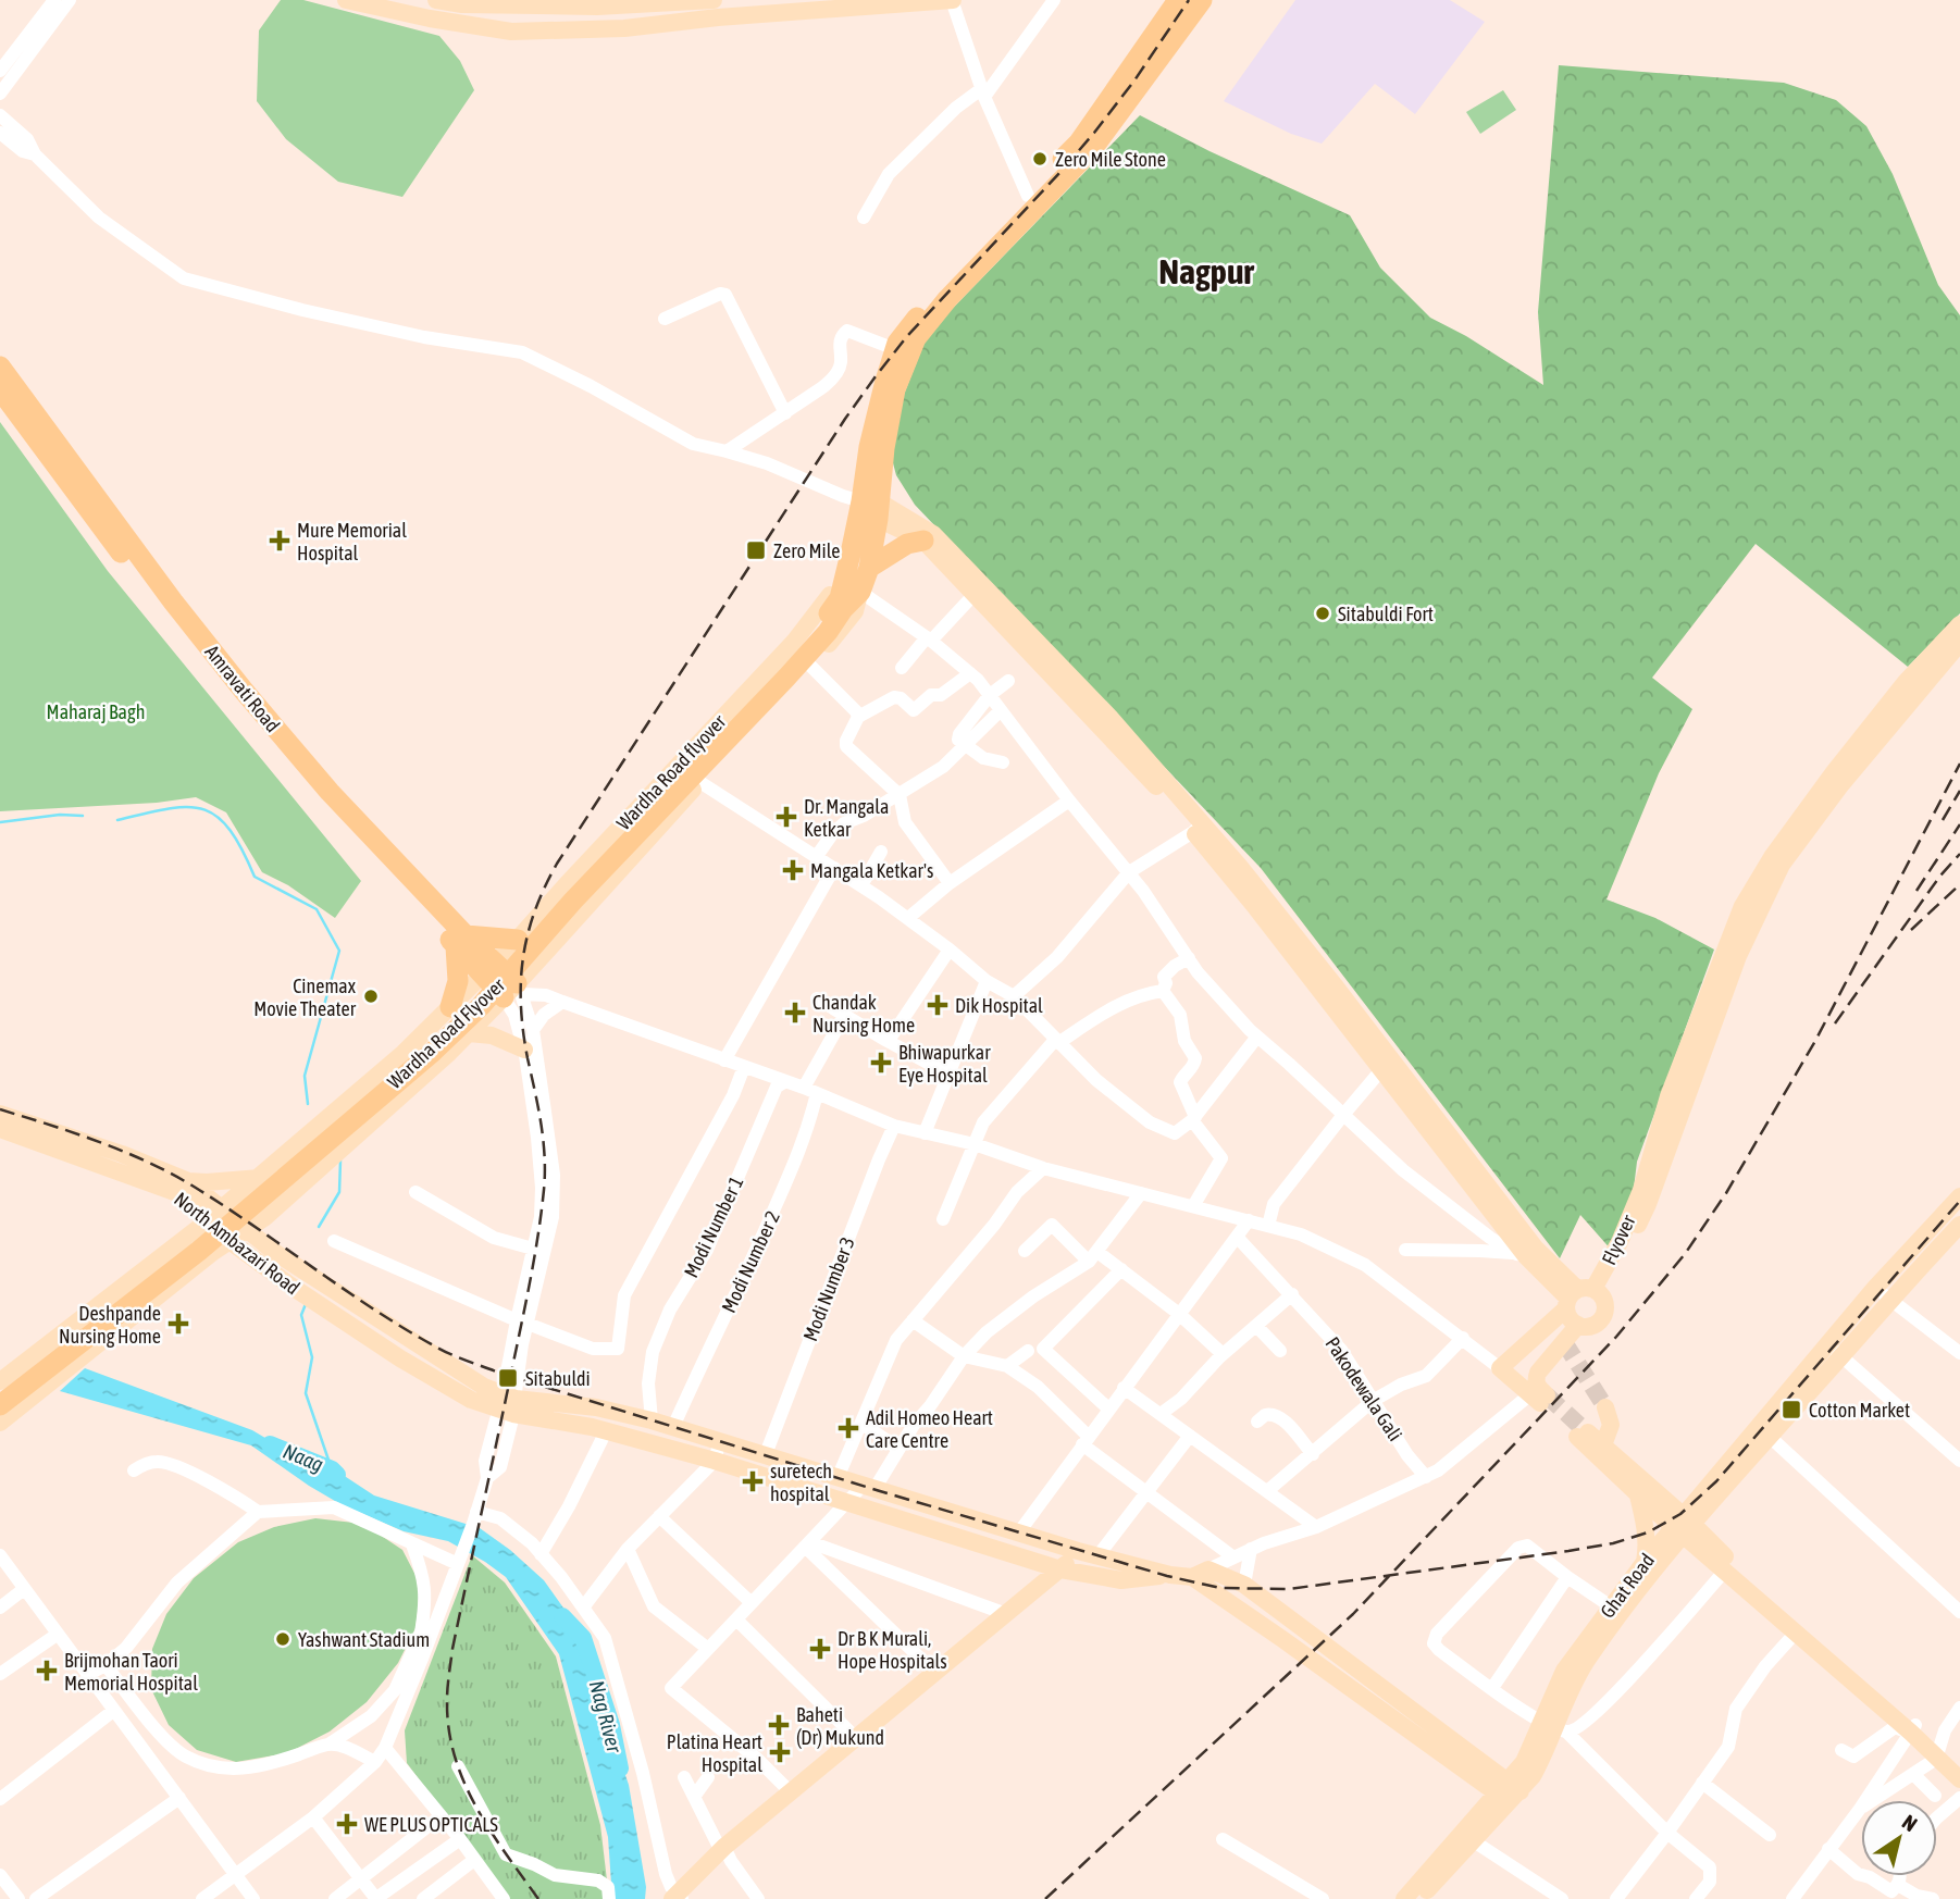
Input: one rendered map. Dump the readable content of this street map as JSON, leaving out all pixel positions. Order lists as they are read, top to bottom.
{
  "streets": {
    "highway": ["Amravati Road", "Wardha Road Flyover"],
    "main road": [
      "Wardha Road flyover",
      "Flyover",
      "North Ambazari Road",
      "Ghat Road"
    ],
    "street": [
      "Modi Number 1",
      "Modi Number 2",
      "Modi Number 3",
      "Pakodewala Gali"
    ]
  },
  "crossings": [
    ["Amravati Road", "Wardha Road flyover"],
    ["Wardha Road flyover", "Wardha Road Flyover"],
    ["Wardha Road flyover", "North Ambazari Road"]
  ],
  "districts": ["Nagpur"],
  "water": ["Naag", "Nag River"],
  "parks": ["Maharaj Bagh"],
  "places": {
    "other": [
      "Zero Mile Stone",
      "Sitabuldi Fort",
      "Cinemax Movie Theater",
      "Yashwant Stadium"
    ],
    "health": [
      "Mure Memorial Hospital",
      "Dr. Mangala Ketkar",
      "Mangala Ketkar's",
      "Dik Hospital",
      "Chandak Nursing Home",
      "Bhiwapurkar Eye Hospital",
      "Deshpande Nursing Home",
      "Adil Homeo Heart Care Centre",
      "suretech hospital",
      "Dr B K Murali, Hope Hospitals",
      "Brijmohan Taori Memorial Hospital",
      "Baheti (Dr) Mukund",
      "Platina Heart Hospital",
      "WE PLUS OPTICALS"
    ],
    "transit": ["Zero Mile", "Sitabuldi", "Cotton Market"]
  },
  "north": "top right"
}
